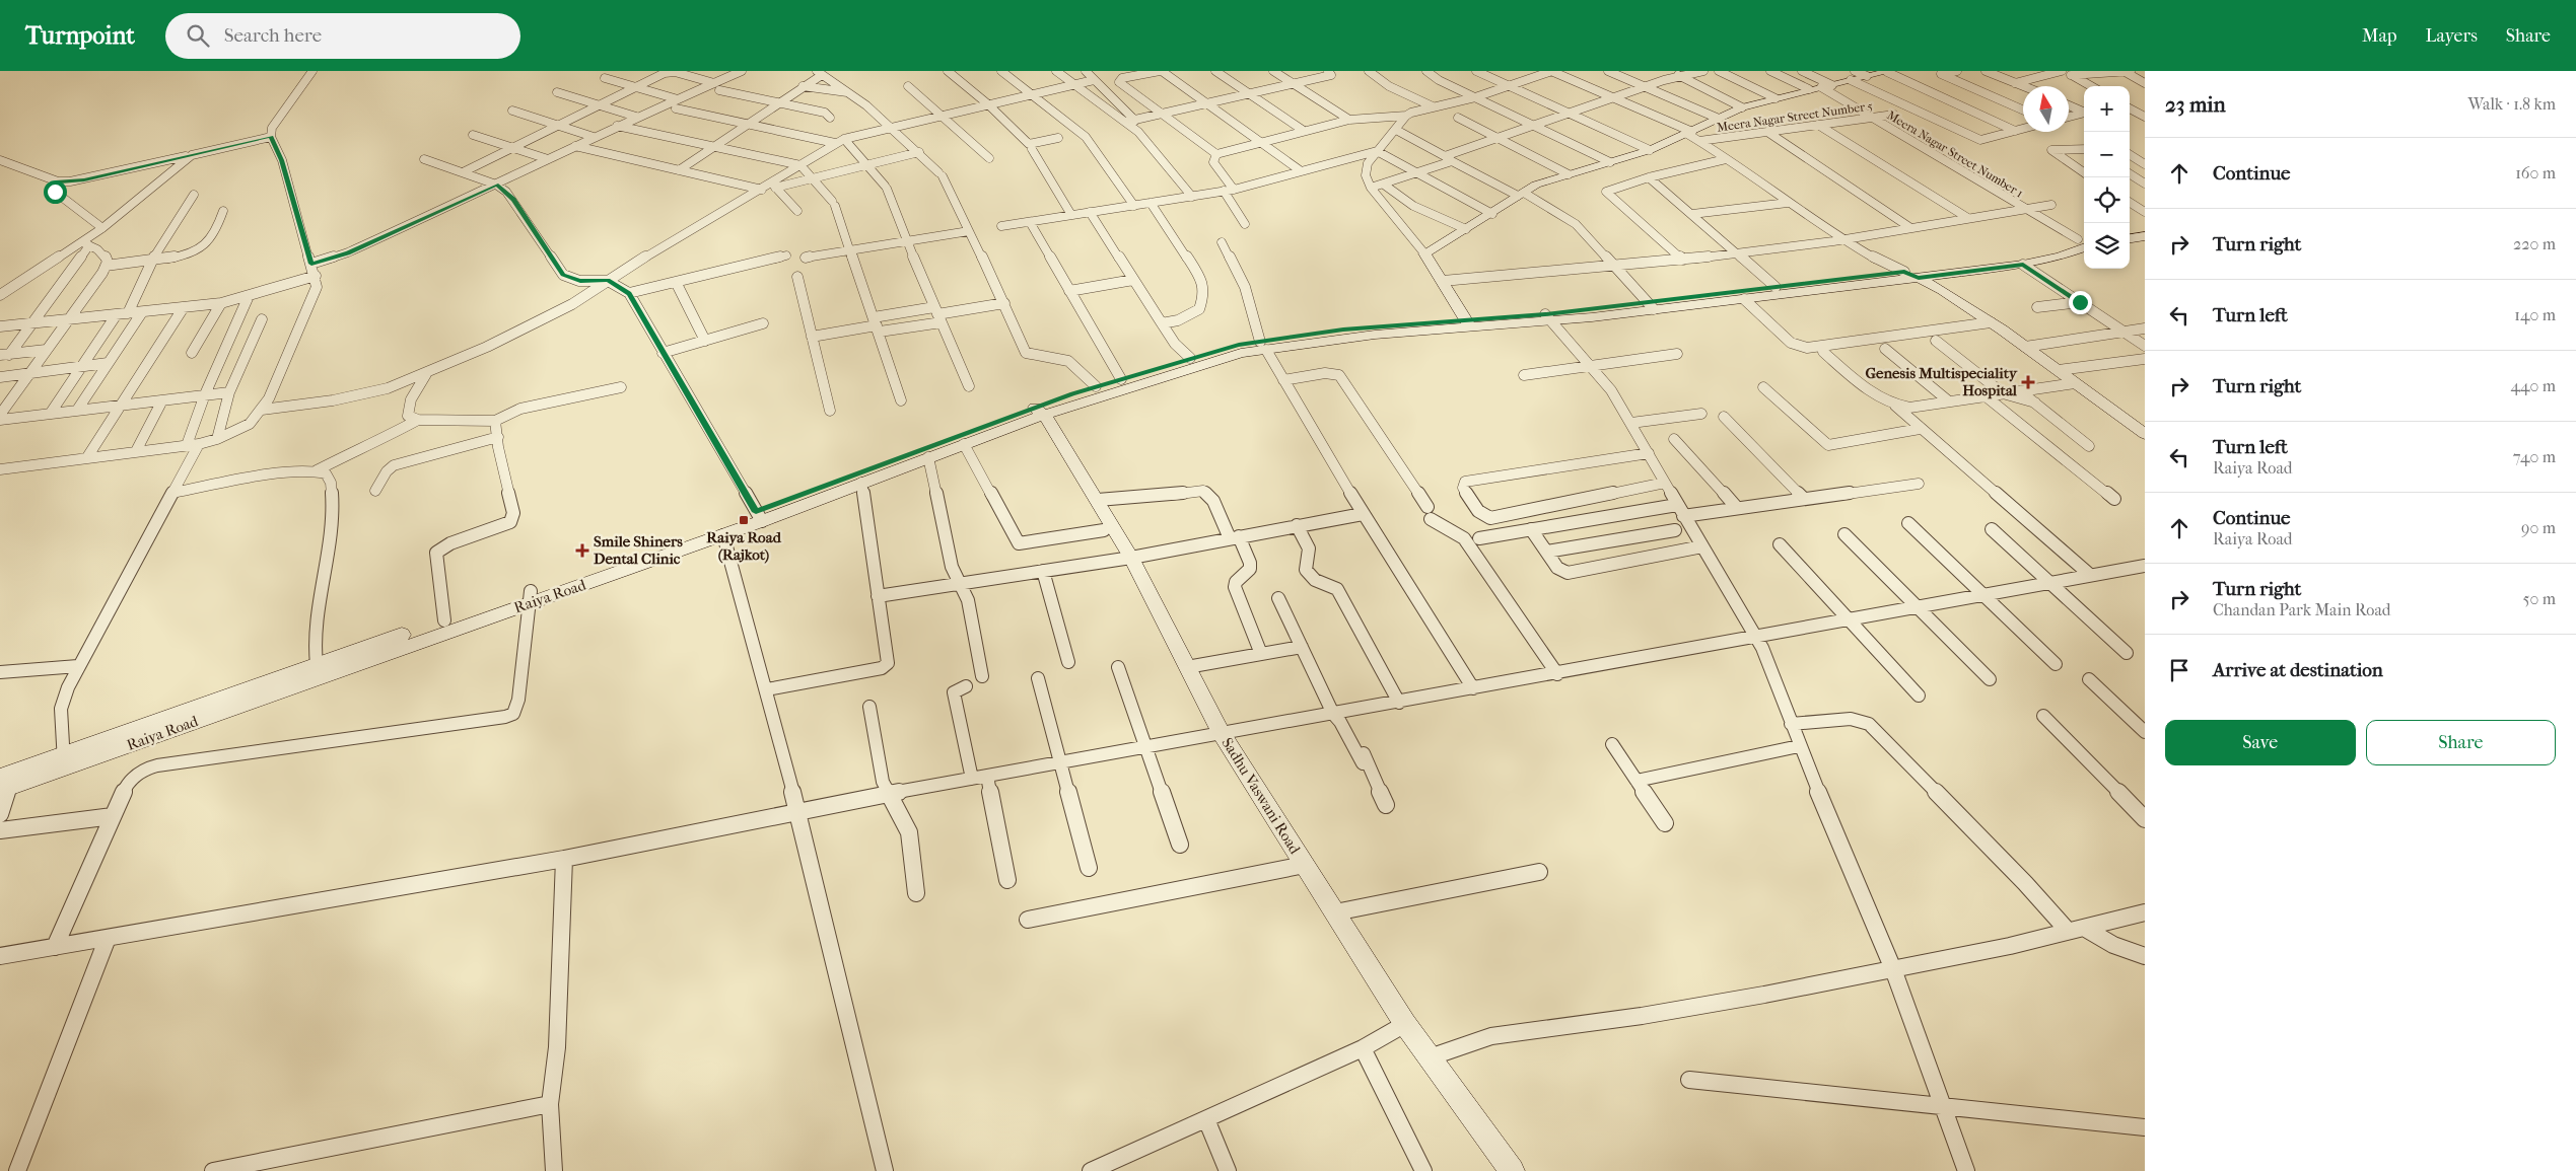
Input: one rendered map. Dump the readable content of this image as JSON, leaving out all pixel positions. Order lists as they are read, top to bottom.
{
  "streets": {
    "street": [
      "Meera Nagar Street Number 5",
      "Meera Nagar Street Number 1",
      "Raiya Road",
      "Sadhu Vaswani Road"
    ]
  },
  "crossings": [
    ["Meera Nagar Street Number 5", "Meera Nagar Street Number 1"],
    ["Raiya Road", "Sadhu Vaswani Road"]
  ],
  "places": {
    "health": ["Genesis Multispeciality Hospital", "Smile Shiners Dental Clinic"],
    "transit": ["Raiya Road (Rajkot)"]
  },
  "north": "top",
  "page": {
    "header": "Turnpoint",
    "search": "Search here",
    "nav": ["Map", "Layers", "Share"],
    "heading": ["23 min", "Walk · 1.8 km"],
    "map_buttons": ["+", "−"],
    "list": [
      ["Continue", "160 m"],
      ["Turn right", "220 m"],
      ["Turn left", "140 m"],
      ["Turn right", "440 m"],
      ["Turn left", "Raiya Road", "740 m"],
      ["Continue", "Raiya Road", "90 m"],
      ["Turn right", "Chandan Park Main Road", "50 m"],
      "Arrive at destination"
    ],
    "buttons": ["Save", "Share"]
  }
}
